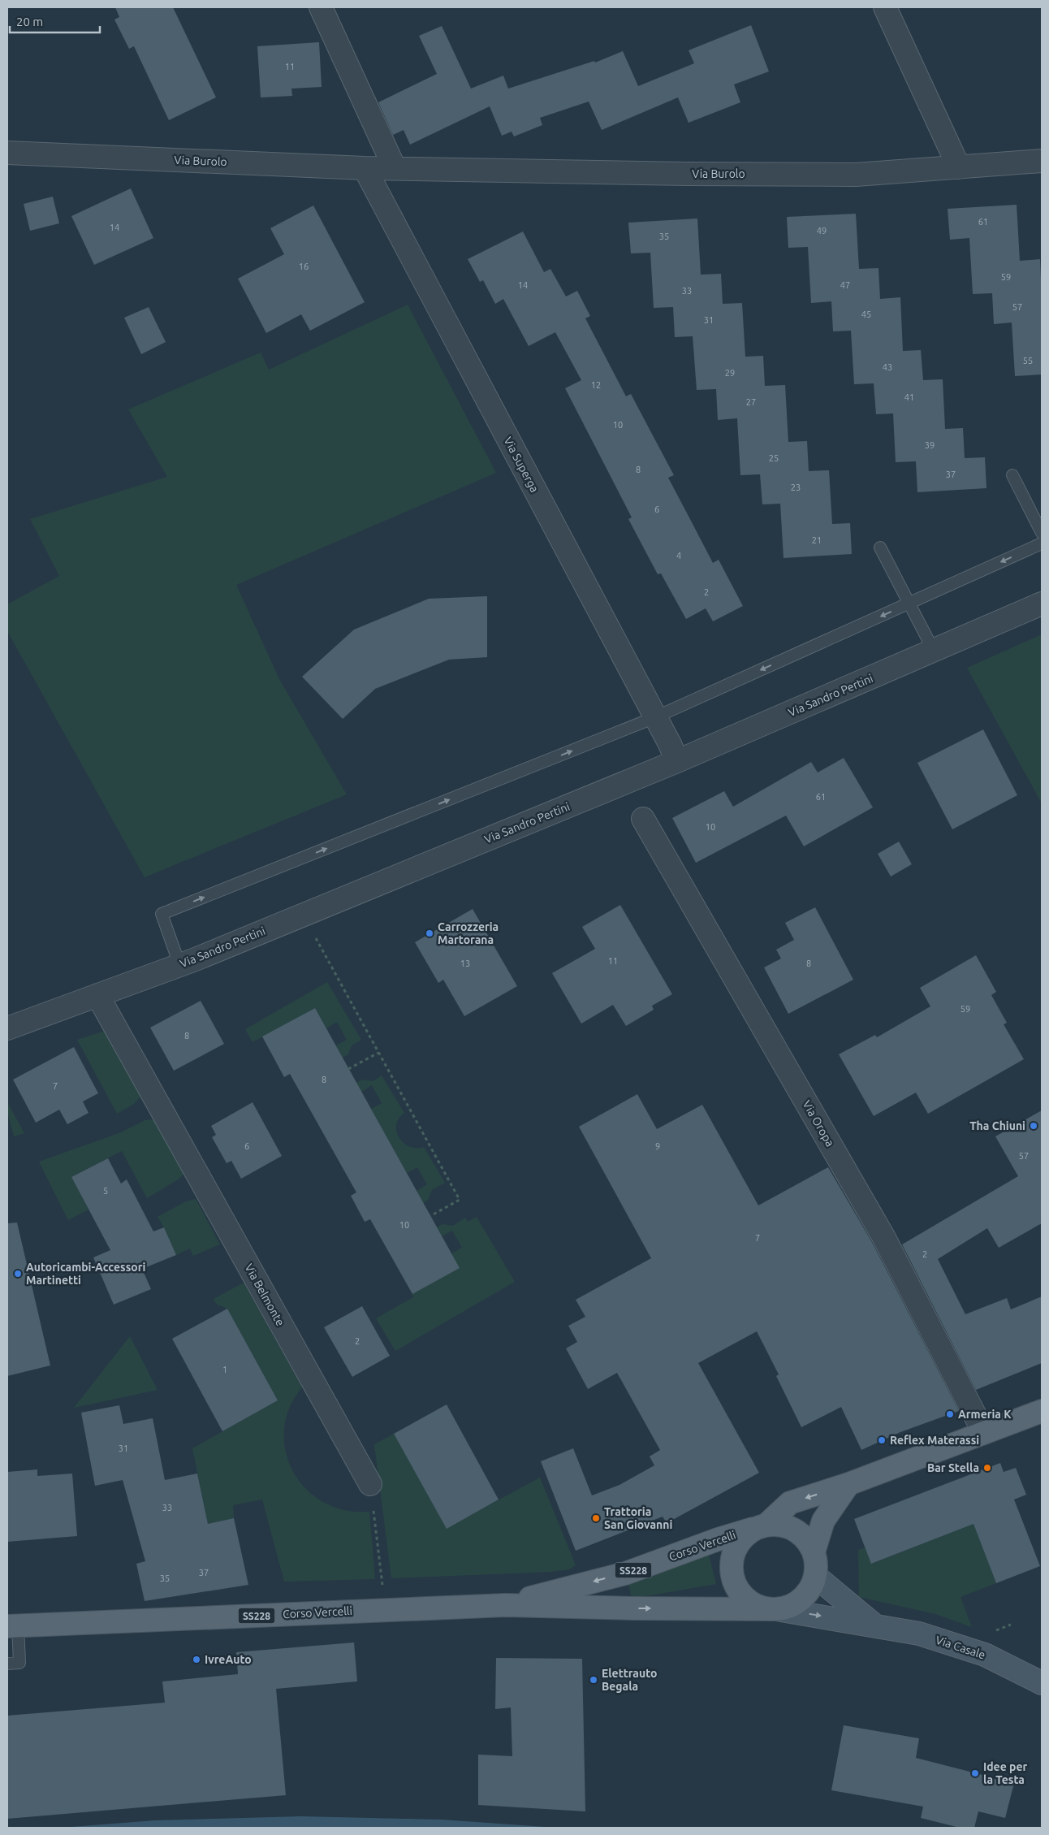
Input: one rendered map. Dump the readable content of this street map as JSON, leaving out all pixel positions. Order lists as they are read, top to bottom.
{
  "streets": {
    "main road": ["Corso Vercelli", "SS228", "Via Casale"],
    "street": [
      "Via Burolo",
      "Via Superga",
      "Via Sandro Pertini",
      "Via Oropa",
      "Via Belmonte"
    ]
  },
  "crossings": [
    ["Via Burolo", "Via Superga"],
    ["Via Superga", "Via Sandro Pertini"],
    ["Via Sandro Pertini", "Via Belmonte"],
    ["Via Oropa", "Corso Vercelli"],
    ["Corso Vercelli", "Via Casale"]
  ],
  "places": [
    "Carrozzeria Martorana",
    "Tha Chiuni",
    "Autoricambi-Accessori Martinetti",
    "Armeria K",
    "Reflex Materassi",
    "Bar Stella",
    "Trattoria San Giovanni",
    "IvreAuto",
    "Elettrauto Begala",
    "Idee per la Testa"
  ],
  "house_numbers": [
    "11",
    "61",
    "14",
    "49",
    "35",
    "16",
    "59",
    "14",
    "47",
    "33",
    "57",
    "45",
    "31",
    "55",
    "43",
    "29",
    "12",
    "41",
    "27",
    "10",
    "39",
    "25",
    "8",
    "37",
    "23",
    "6",
    "21",
    "4",
    "2",
    "61",
    "10",
    "11",
    "13",
    "8",
    "59",
    "8",
    "8",
    "7",
    "6",
    "9",
    "57",
    "5",
    "10",
    "7",
    "2",
    "2",
    "1",
    "31",
    "33",
    "37",
    "35"
  ],
  "scale_bar": "20 m"
}
